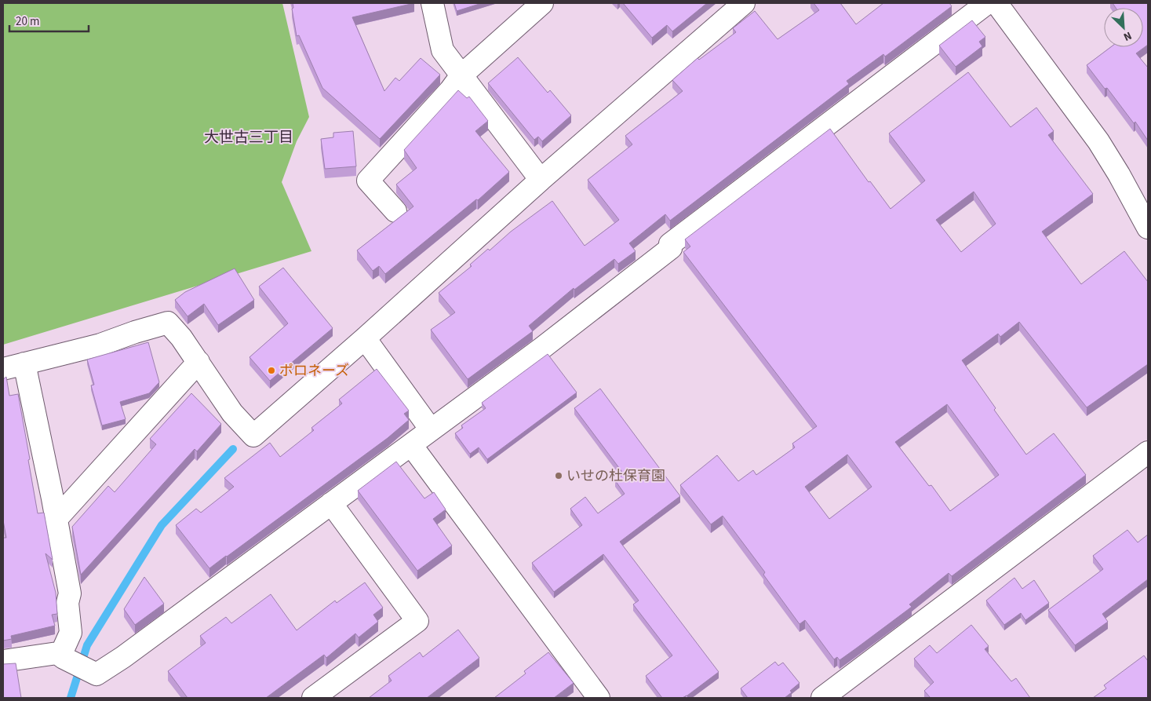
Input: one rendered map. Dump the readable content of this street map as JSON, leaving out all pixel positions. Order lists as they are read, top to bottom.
{
  "districts": ["大世古三丁目"],
  "places": ["ポロネーズ", "いせの杜保育園"],
  "scale_bar": "20 m",
  "north": "bottom right"
}
